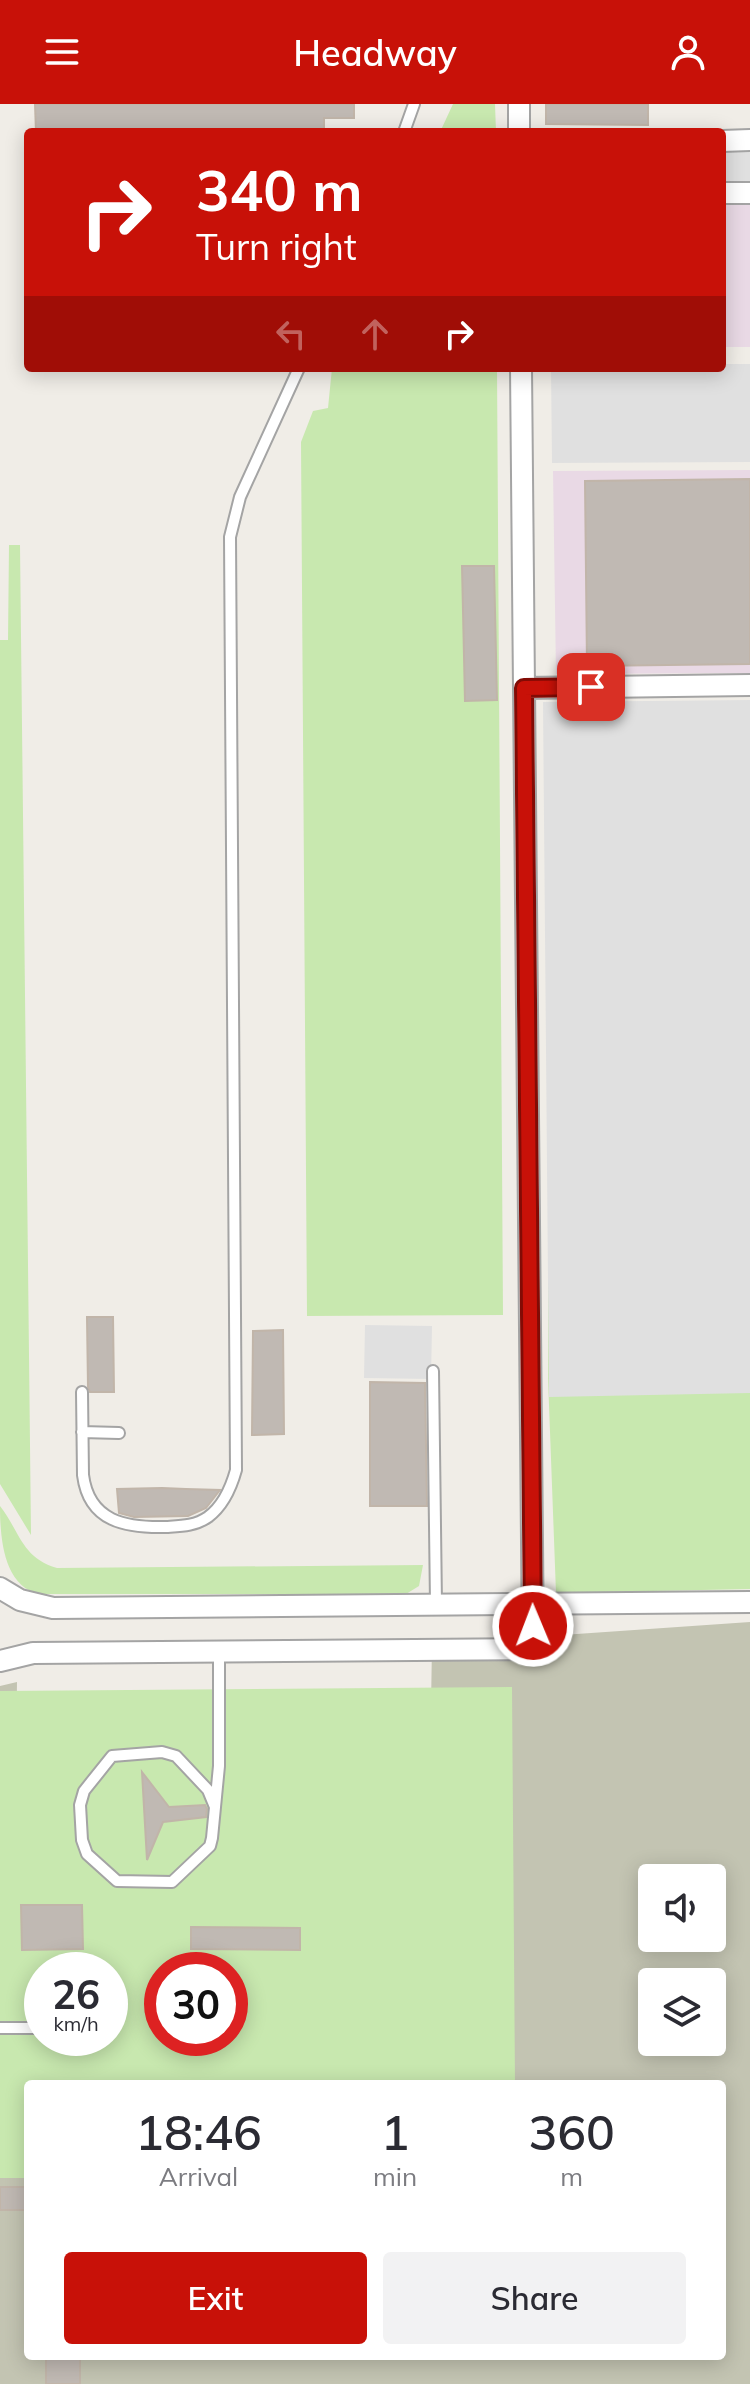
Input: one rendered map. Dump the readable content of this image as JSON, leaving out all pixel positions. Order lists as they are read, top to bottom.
{
  "page": {
    "header": "Headway",
    "turn": ["340 m", "Turn right"],
    "speed": "26 km/h",
    "limit": "30",
    "eta": [
      "18:46",
      "Arrival",
      "1",
      "min",
      "360",
      "m"
    ],
    "buttons": ["Exit", "Share"]
  }
}
